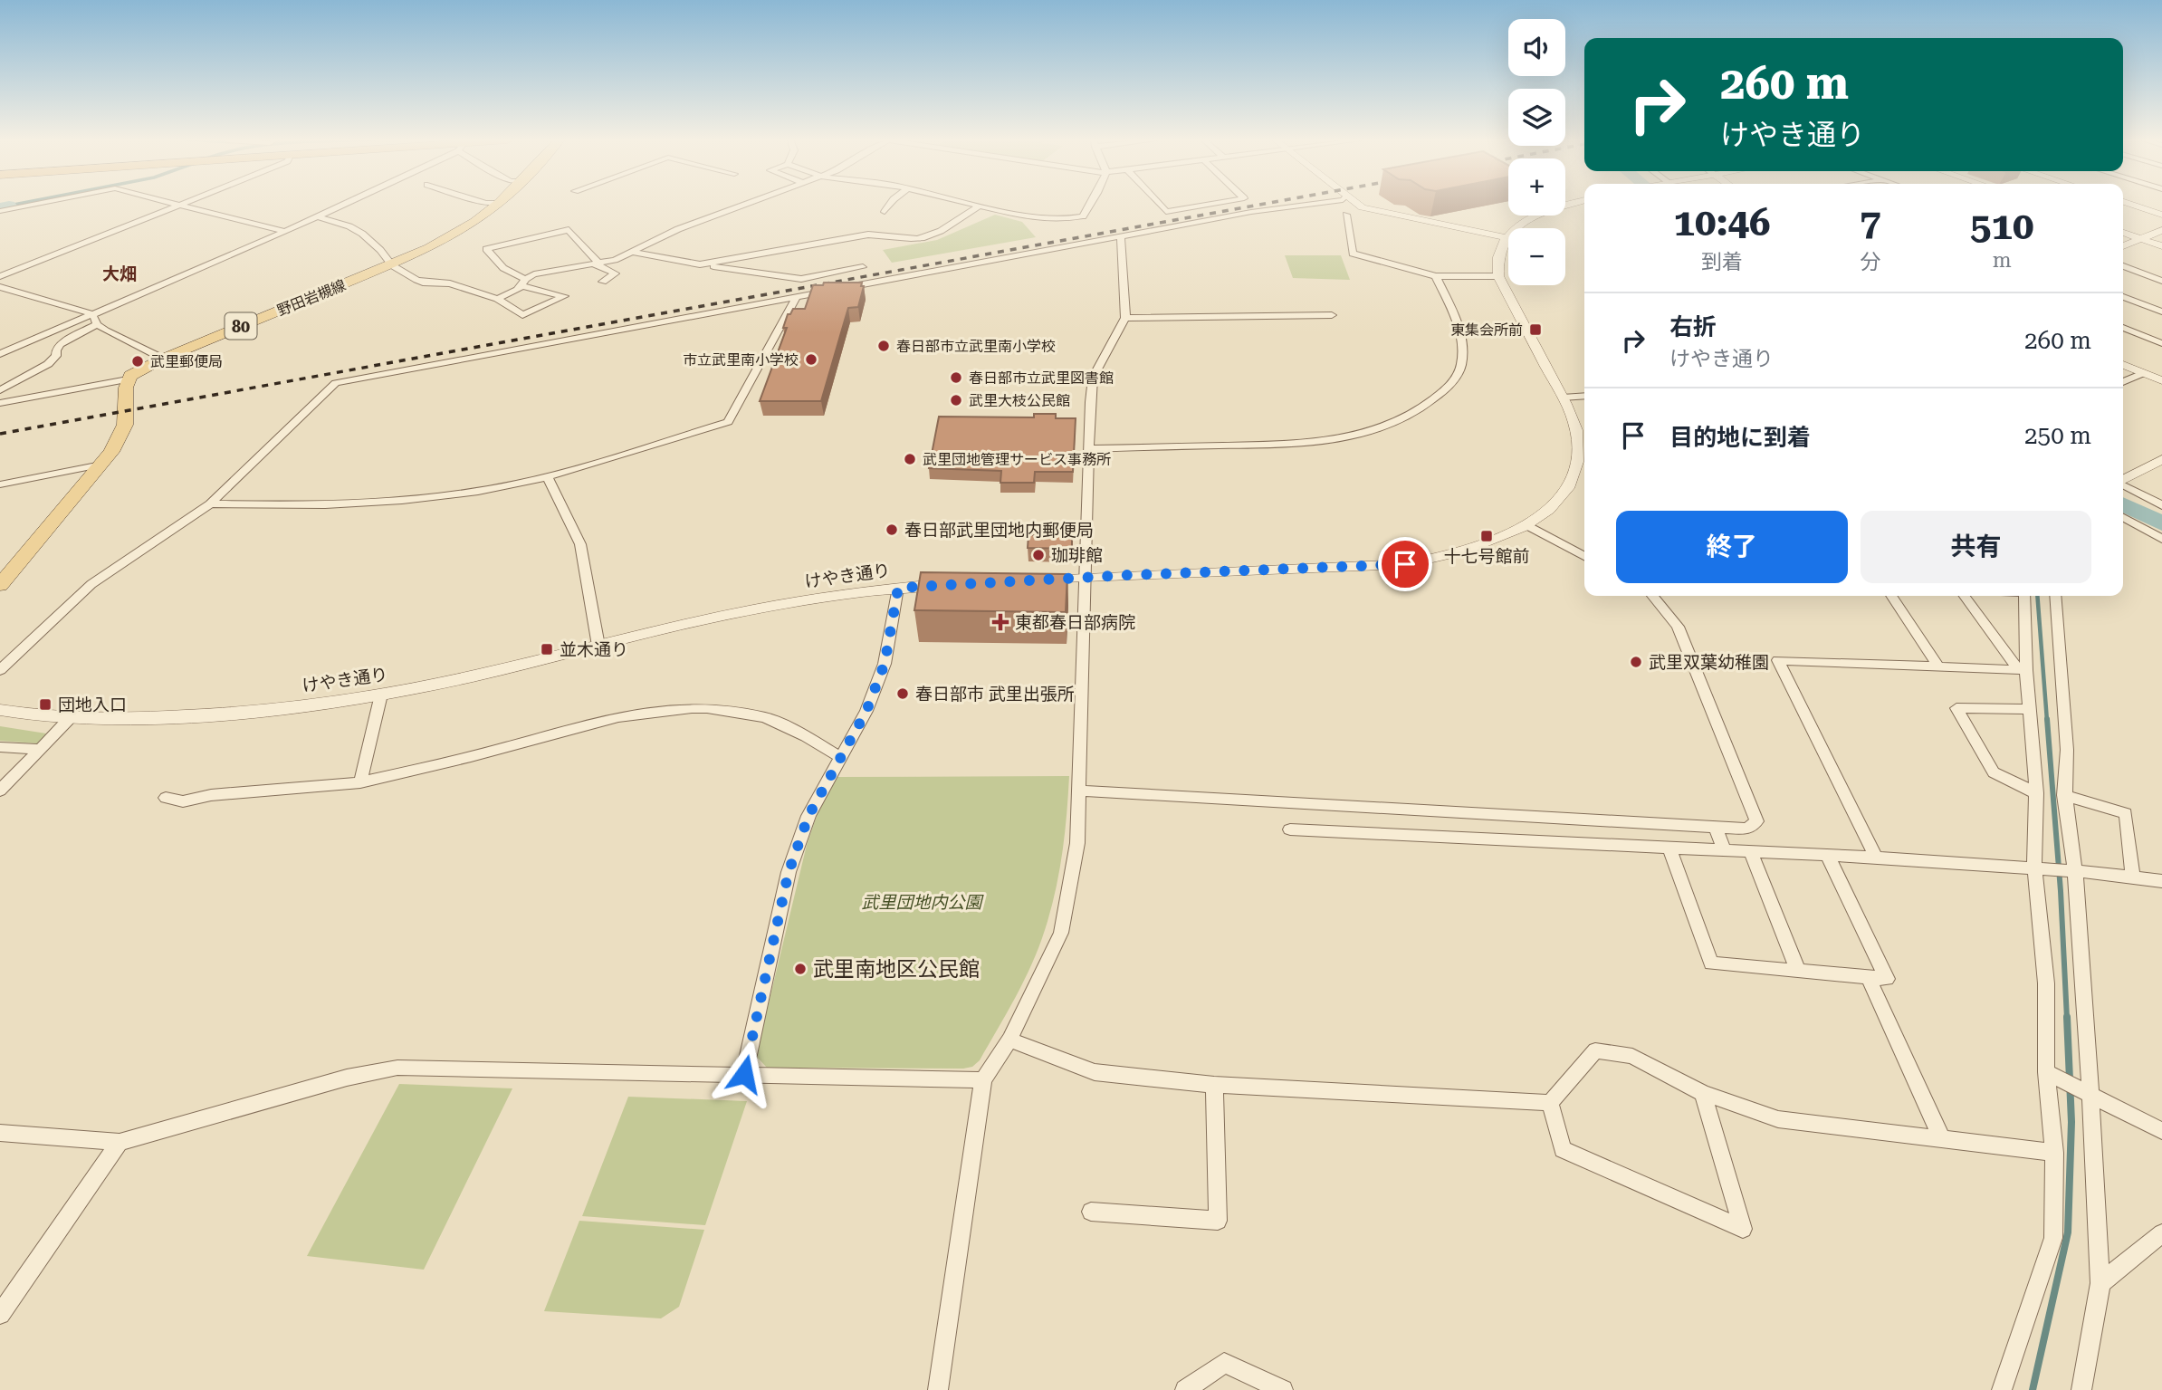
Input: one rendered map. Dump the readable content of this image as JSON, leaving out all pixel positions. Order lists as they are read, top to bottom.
{
  "streets": {
    "main road": ["野田岩槻線", "80"],
    "street": ["けやき通り"]
  },
  "districts": ["大畑"],
  "parks": ["武里団地内公園"],
  "places": {
    "transit": [
      "東集会所前",
      "十七号館前",
      "並木通り",
      "団地入口"
    ],
    "other": [
      "春日部市立武里南小学校",
      "市立武里南小学校",
      "武里郵便局",
      "春日部市立武里図書館",
      "武里大枝公民館",
      "武里団地管理サービス事務所",
      "春日部武里団地内郵便局",
      "珈琲館",
      "武里双葉幼稚園",
      "春日部市 武里出張所",
      "武里南地区公民館"
    ],
    "health": ["東都春日部病院"]
  },
  "page": {
    "map_buttons": ["+", "−"],
    "turn": ["260 m", "けやき通り"],
    "eta": [
      "10:46",
      "到着",
      "7",
      "分",
      "510",
      "m"
    ],
    "list": [
      {
        "name": "右折",
        "note": "けやき通り",
        "value": "260 m"
      },
      {
        "name": "目的地に到着",
        "value": "250 m"
      }
    ],
    "buttons": ["終了", "共有"]
  }
}
